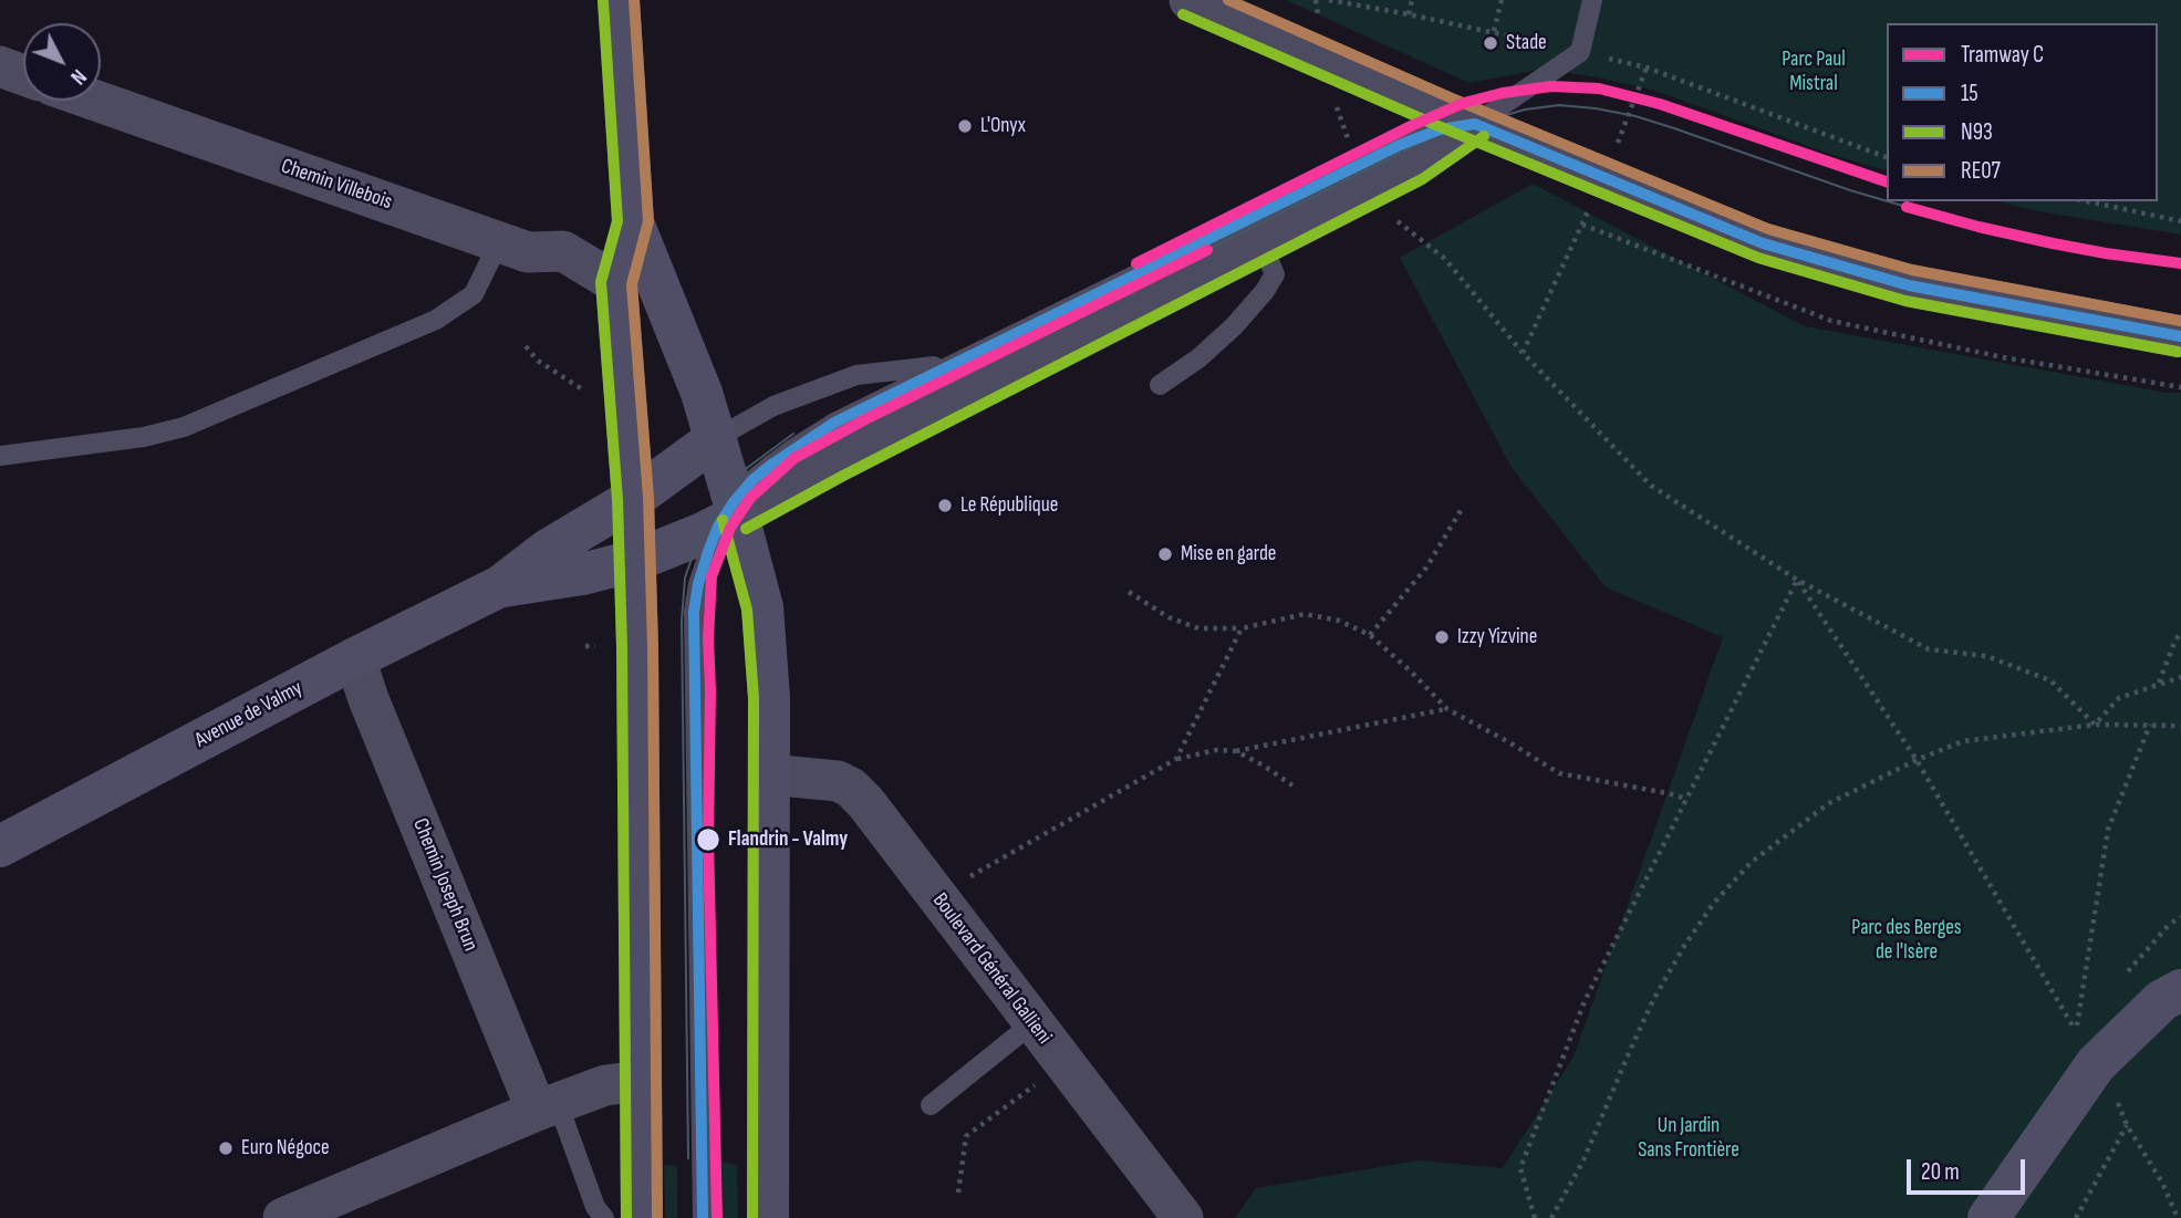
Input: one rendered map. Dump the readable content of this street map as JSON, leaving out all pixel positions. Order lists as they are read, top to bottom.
{
  "streets": {
    "main road": ["Avenue de Valmy"],
    "street": ["Chemin Villebois", "Chemin Joseph Brun", "Boulevard Général Gallieni"]
  },
  "crossings": [
    ["Avenue de Valmy", "Chemin Joseph Brun"]
  ],
  "parks": ["Parc Paul Mistral", "Parc des Berges de l'Isère", "Un Jardin Sans Frontière"],
  "places": [
    "Stade",
    "L'Onyx",
    "Le République",
    "Mise en garde",
    "Izzy Yizvine",
    "Flandrin - Valmy",
    "Euro Négoce"
  ],
  "lines": [
    "transit line RE07",
    "transit line N93",
    "tram line C",
    "transit line 15"
  ],
  "legend": [
    "Tramway C",
    "15",
    "N93",
    "RE07"
  ],
  "scale_bar": "20 m",
  "north": "bottom right"
}
